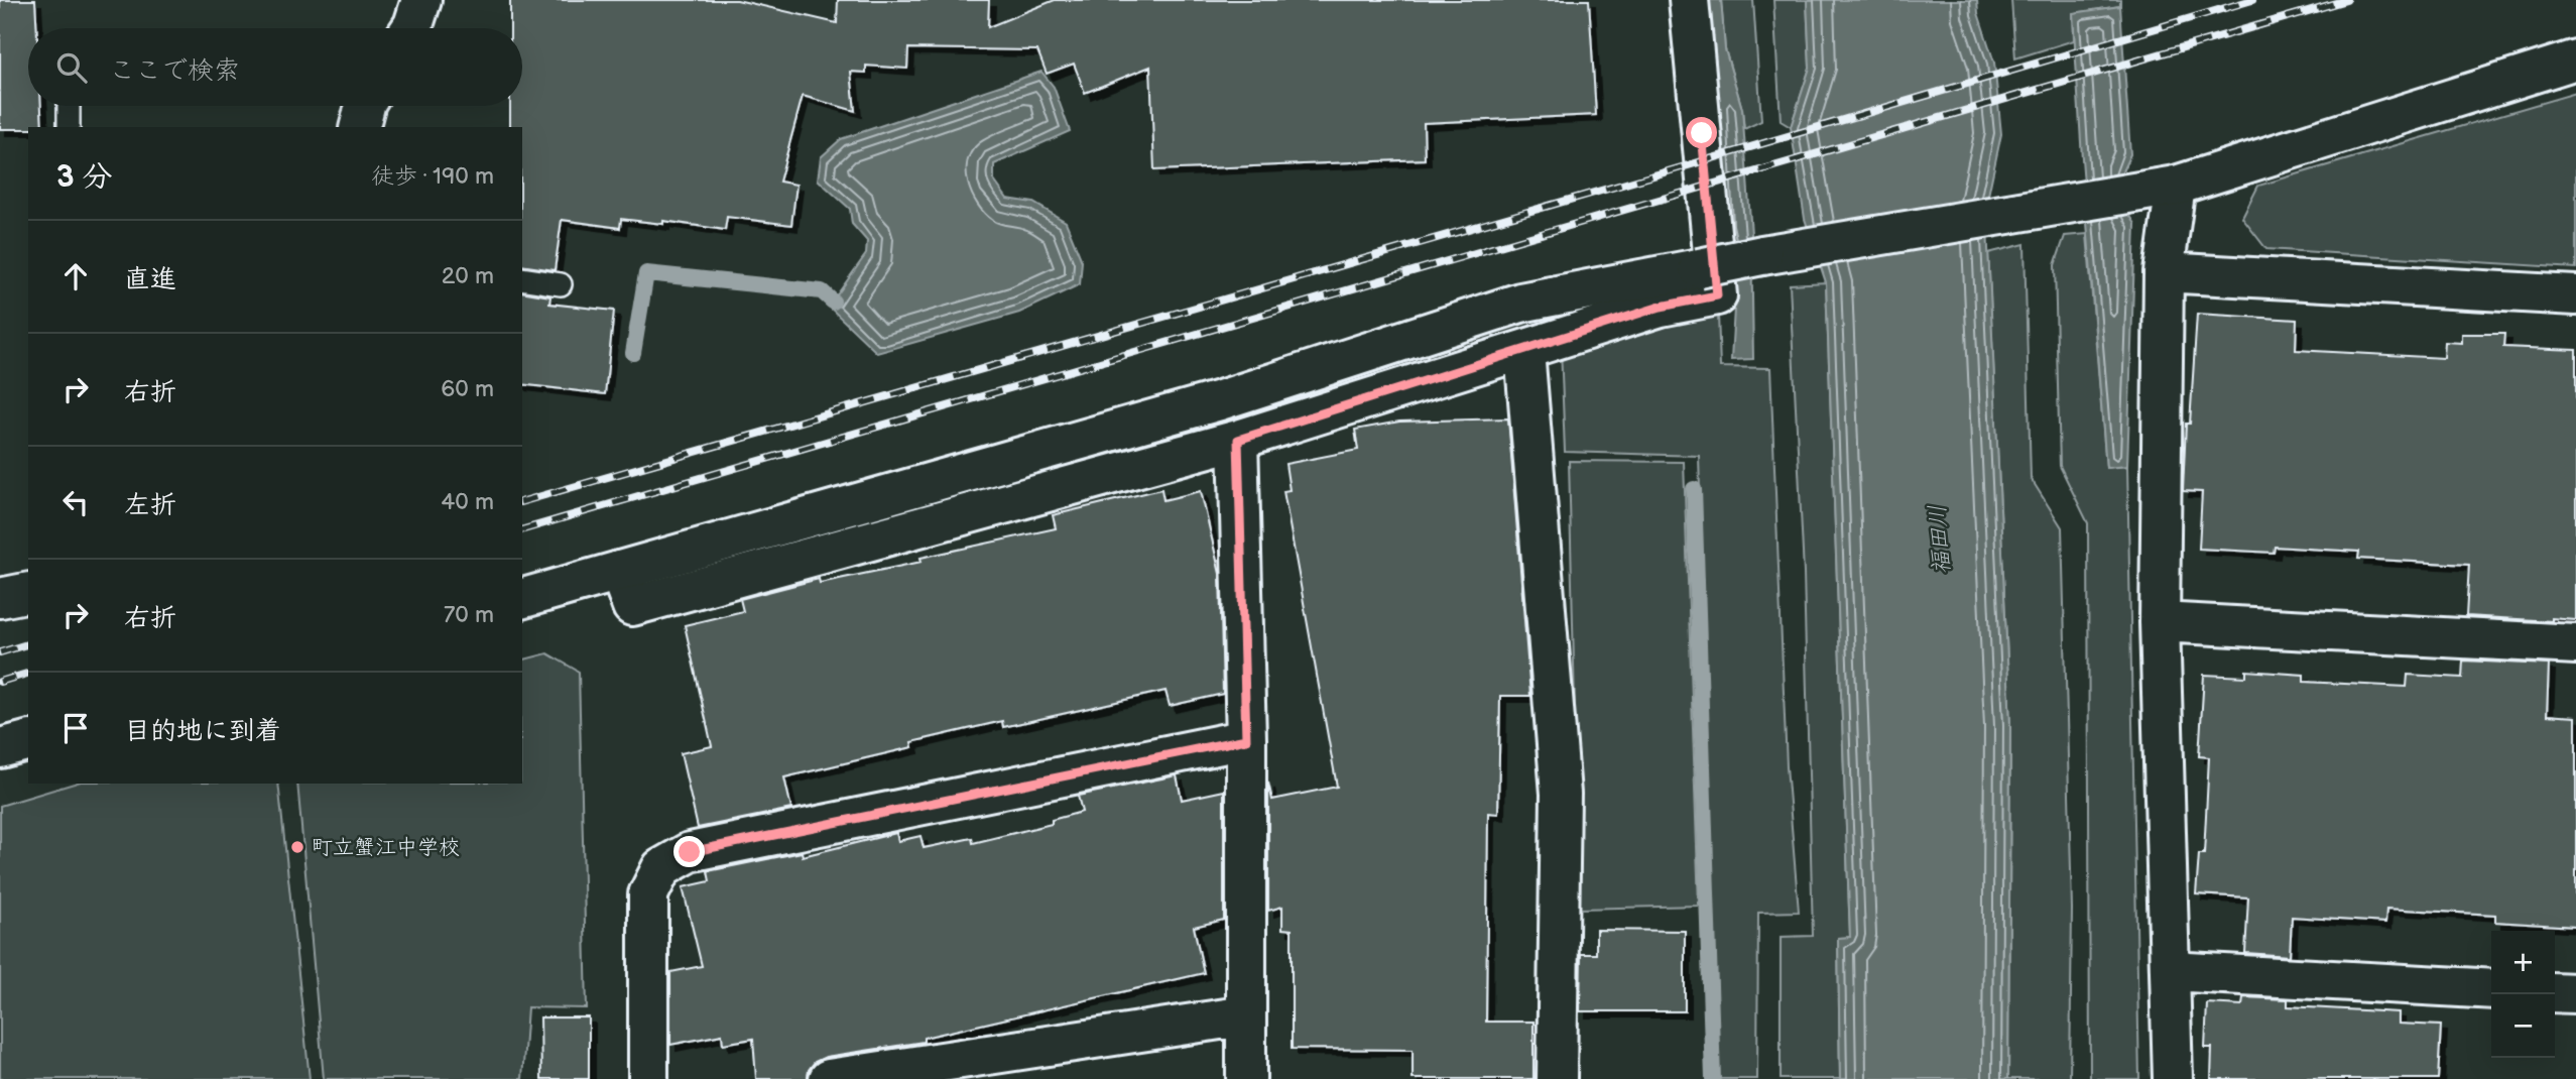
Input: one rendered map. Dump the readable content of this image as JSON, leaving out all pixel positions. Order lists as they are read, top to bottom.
{
  "water": ["福田川"],
  "places": ["町立蟹江中学校"],
  "page": {
    "search": "ここで検索",
    "heading": ["3 分", "徒歩 · 190 m"],
    "list": [
      ["直進", "20 m"],
      ["右折", "60 m"],
      ["左折", "40 m"],
      ["右折", "70 m"],
      "目的地に到着"
    ],
    "map_buttons": ["+", "−"]
  }
}
